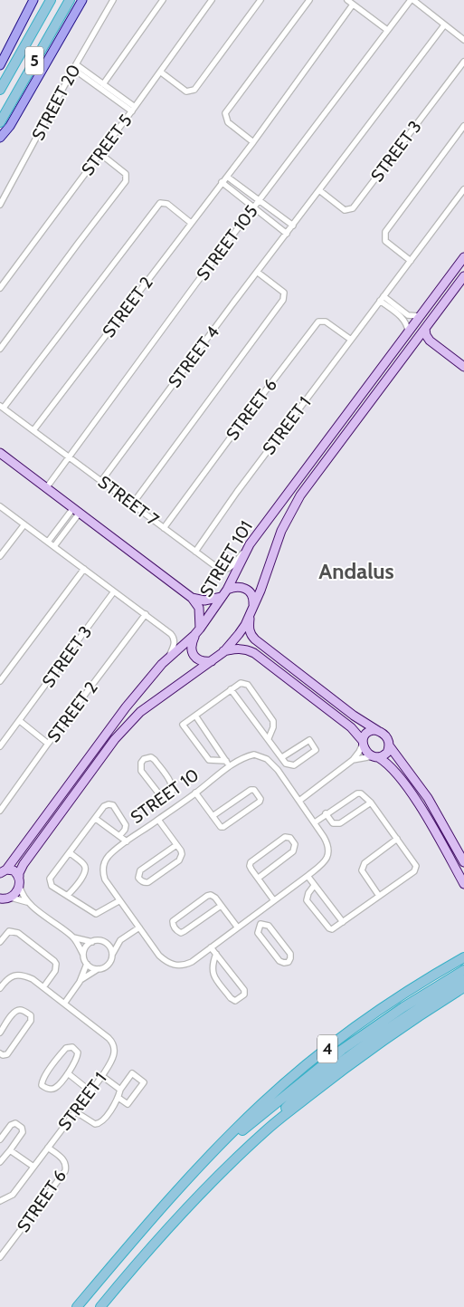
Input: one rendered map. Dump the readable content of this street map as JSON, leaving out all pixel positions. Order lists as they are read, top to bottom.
{
  "streets": {
    "highway": ["5", "4"],
    "street": [
      "STREET 20",
      "STREET 5",
      "STREET 3",
      "STREET 105",
      "STREET 2",
      "STREET 4",
      "STREET 6",
      "STREET 1",
      "STREET 7",
      "STREET 101",
      "STREET 10"
    ]
  },
  "crossings": [
    ["STREET 3", "STREET 4"],
    ["STREET 105", "STREET 7"],
    ["STREET 2", "STREET 7"],
    ["STREET 4", "STREET 7"],
    ["STREET 6", "STREET 1"],
    ["STREET 6", "STREET 7"],
    ["STREET 1", "STREET 7"],
    ["STREET 7", "STREET 101"]
  ],
  "districts": ["Andalus"]
}
